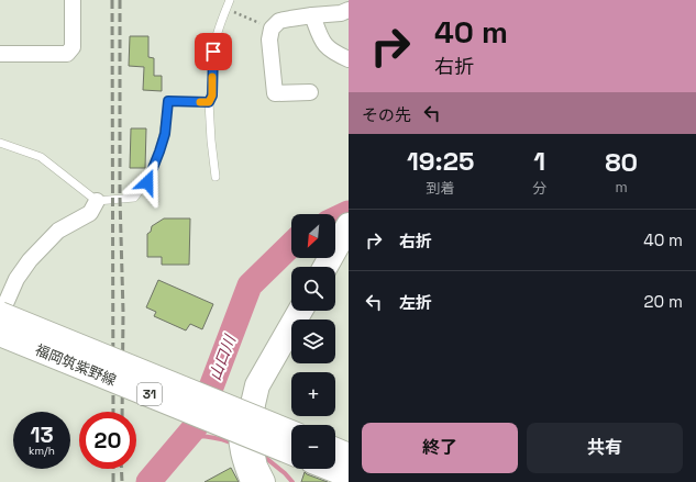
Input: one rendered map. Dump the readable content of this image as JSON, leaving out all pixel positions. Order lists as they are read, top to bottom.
{
  "streets": {
    "main road": ["福岡筑紫野線", "31"]
  },
  "water": ["山口川"],
  "north": "bottom left",
  "page": {
    "turn": ["40 m", "右折"],
    "then": "その先",
    "eta": [
      "19:25",
      "到着",
      "1",
      "分",
      "80",
      "m"
    ],
    "list": [
      {
        "name": "右折",
        "value": "40 m"
      },
      {
        "name": "左折",
        "value": "20 m"
      }
    ],
    "map_buttons": ["+", "−"],
    "speed": "13 km/h",
    "limit": "20",
    "buttons": ["終了", "共有"]
  }
}
